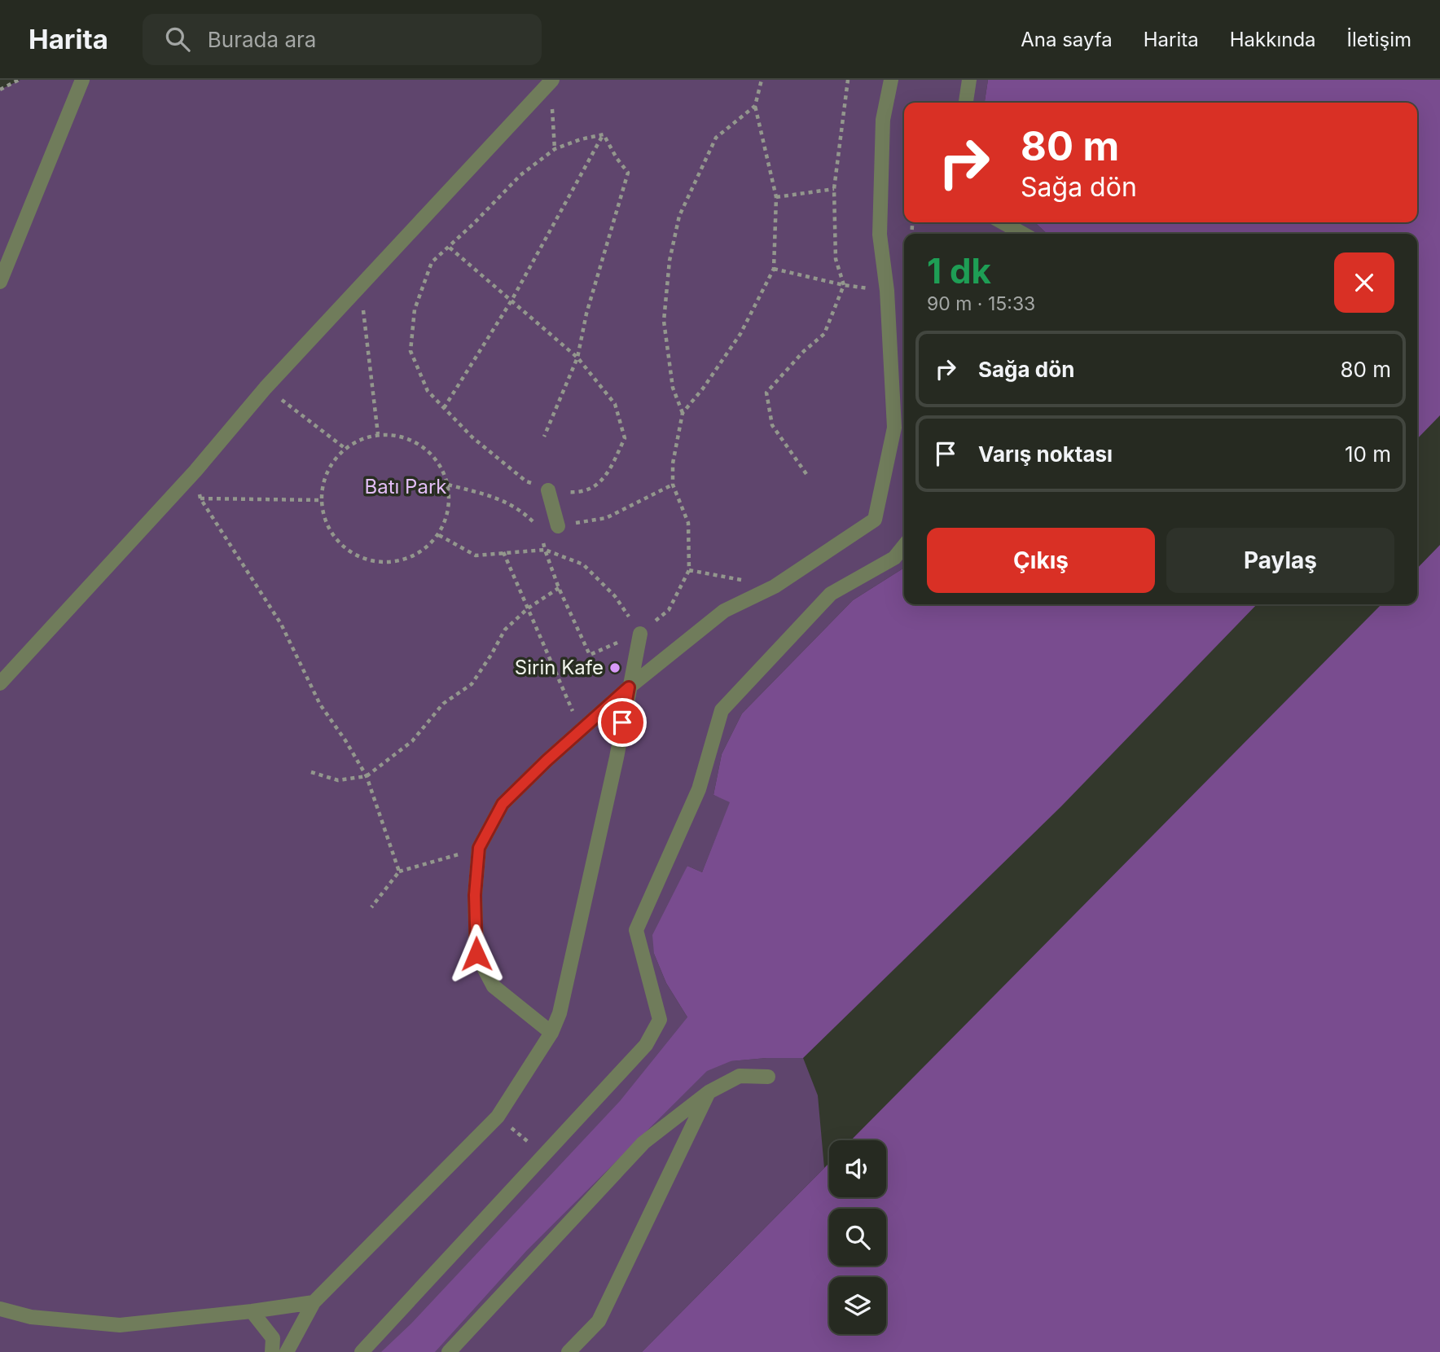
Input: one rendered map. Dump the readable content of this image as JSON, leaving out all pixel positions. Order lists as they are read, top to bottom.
{
  "parks": ["Batı Park"],
  "places": ["Sirin Kafe"],
  "page": {
    "header": "Harita",
    "search": "Burada ara",
    "nav": [
      "Ana sayfa",
      "Harita",
      "Hakkında",
      "İletişim"
    ],
    "turn": ["80 m", "Sağa dön"],
    "heading": ["1 dk", "90 m · 15:33"],
    "list": [
      {
        "name": "Sağa dön",
        "value": "80 m"
      },
      {
        "name": "Varış noktası",
        "value": "10 m"
      }
    ],
    "buttons": ["Çıkış", "Paylaş"]
  }
}
